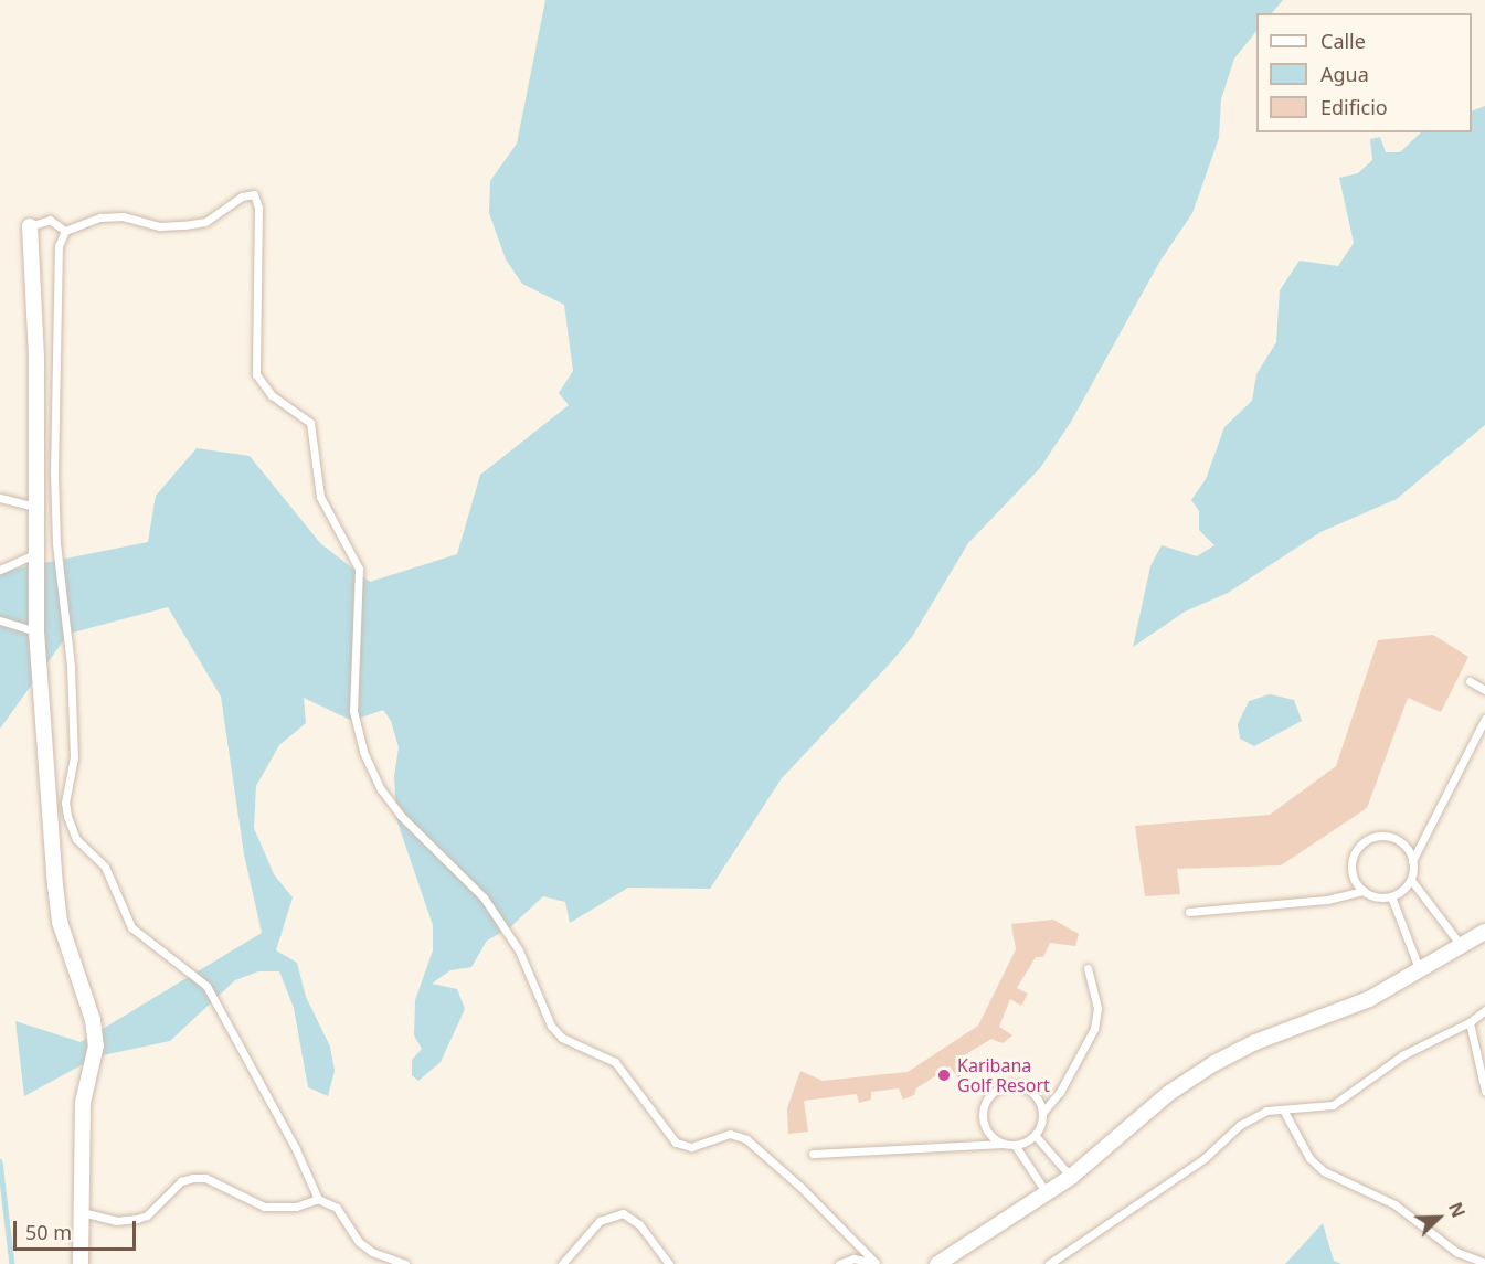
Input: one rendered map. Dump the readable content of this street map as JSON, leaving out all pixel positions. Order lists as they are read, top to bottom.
{
  "places": ["Karibana Golf Resort"],
  "legend": ["Calle", "Agua", "Edificio"],
  "scale_bar": "50 m",
  "north": "top right"
}
